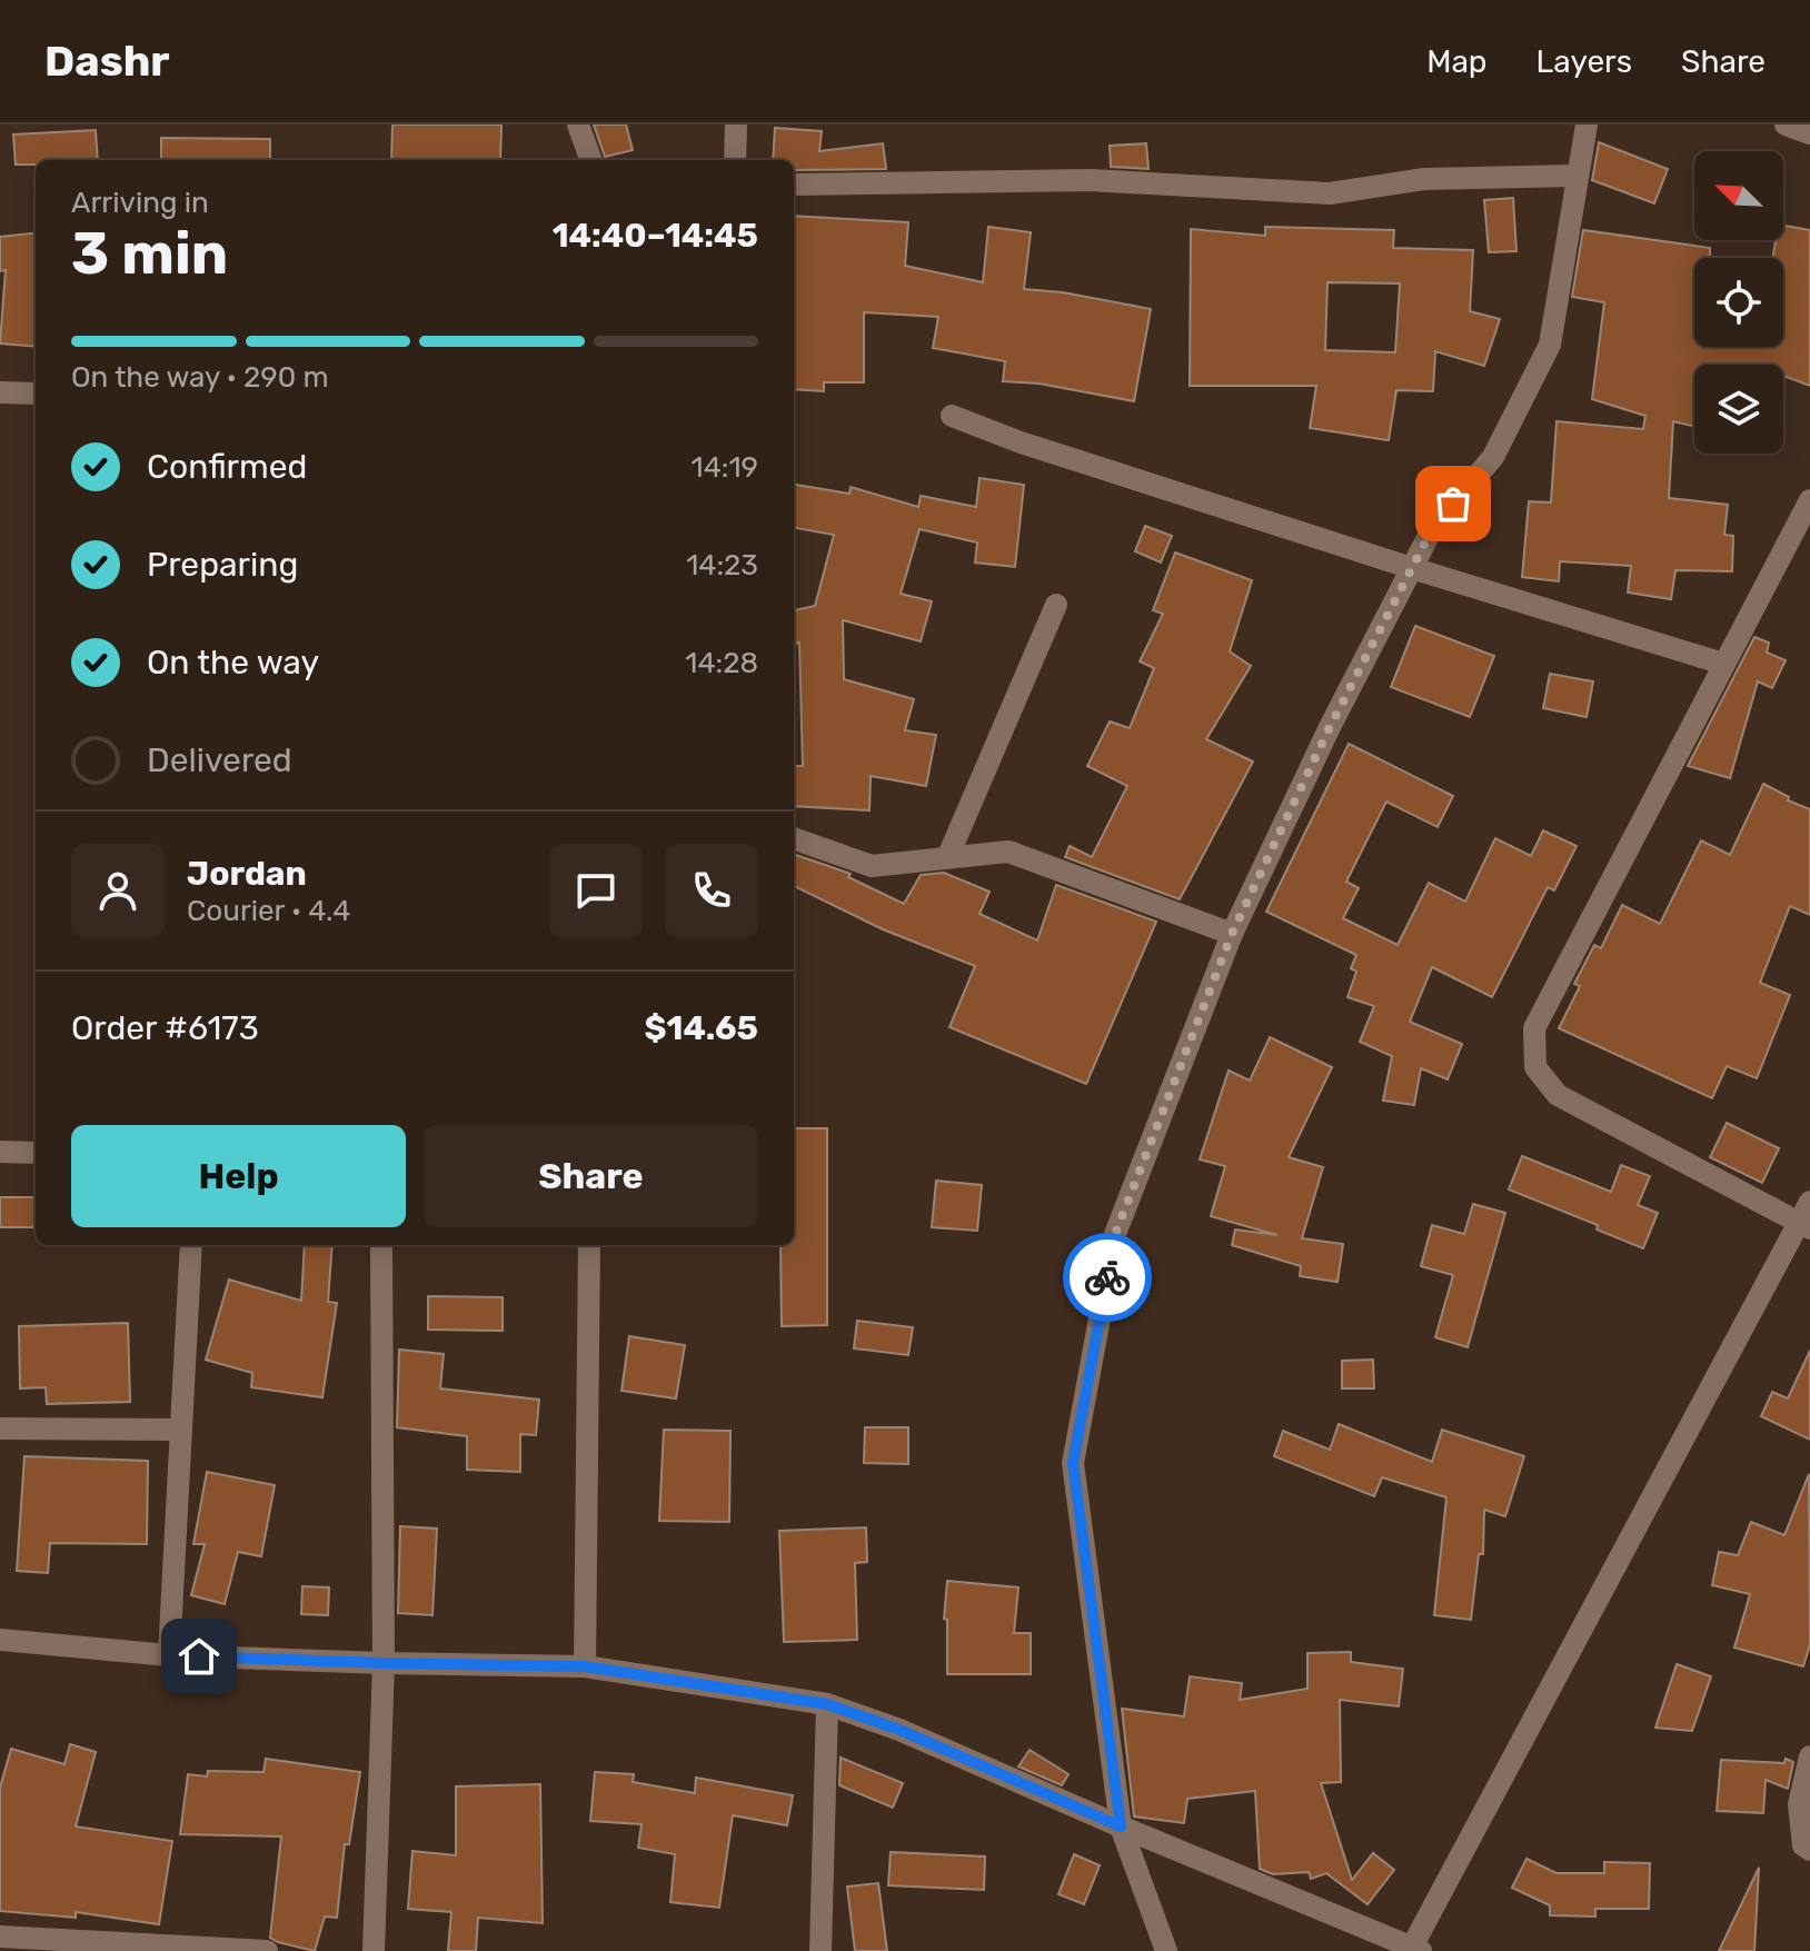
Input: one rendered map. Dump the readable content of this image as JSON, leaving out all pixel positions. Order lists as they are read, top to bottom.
{
  "north": "top left",
  "page": {
    "header": "Dashr",
    "nav": ["Map", "Layers", "Share"],
    "heading": ["3 min", "Arriving in", "14:40–14:45"],
    "panel": [
      "Jordan",
      "Courier · 4.4",
      "Order #6173",
      "$14.65"
    ],
    "bar": "On the way · 290 m",
    "list": [
      ["Confirmed", "14:19"],
      ["Preparing", "14:23"],
      ["On the way", "14:28"],
      "Delivered"
    ],
    "buttons": ["Help", "Share"]
  }
}
